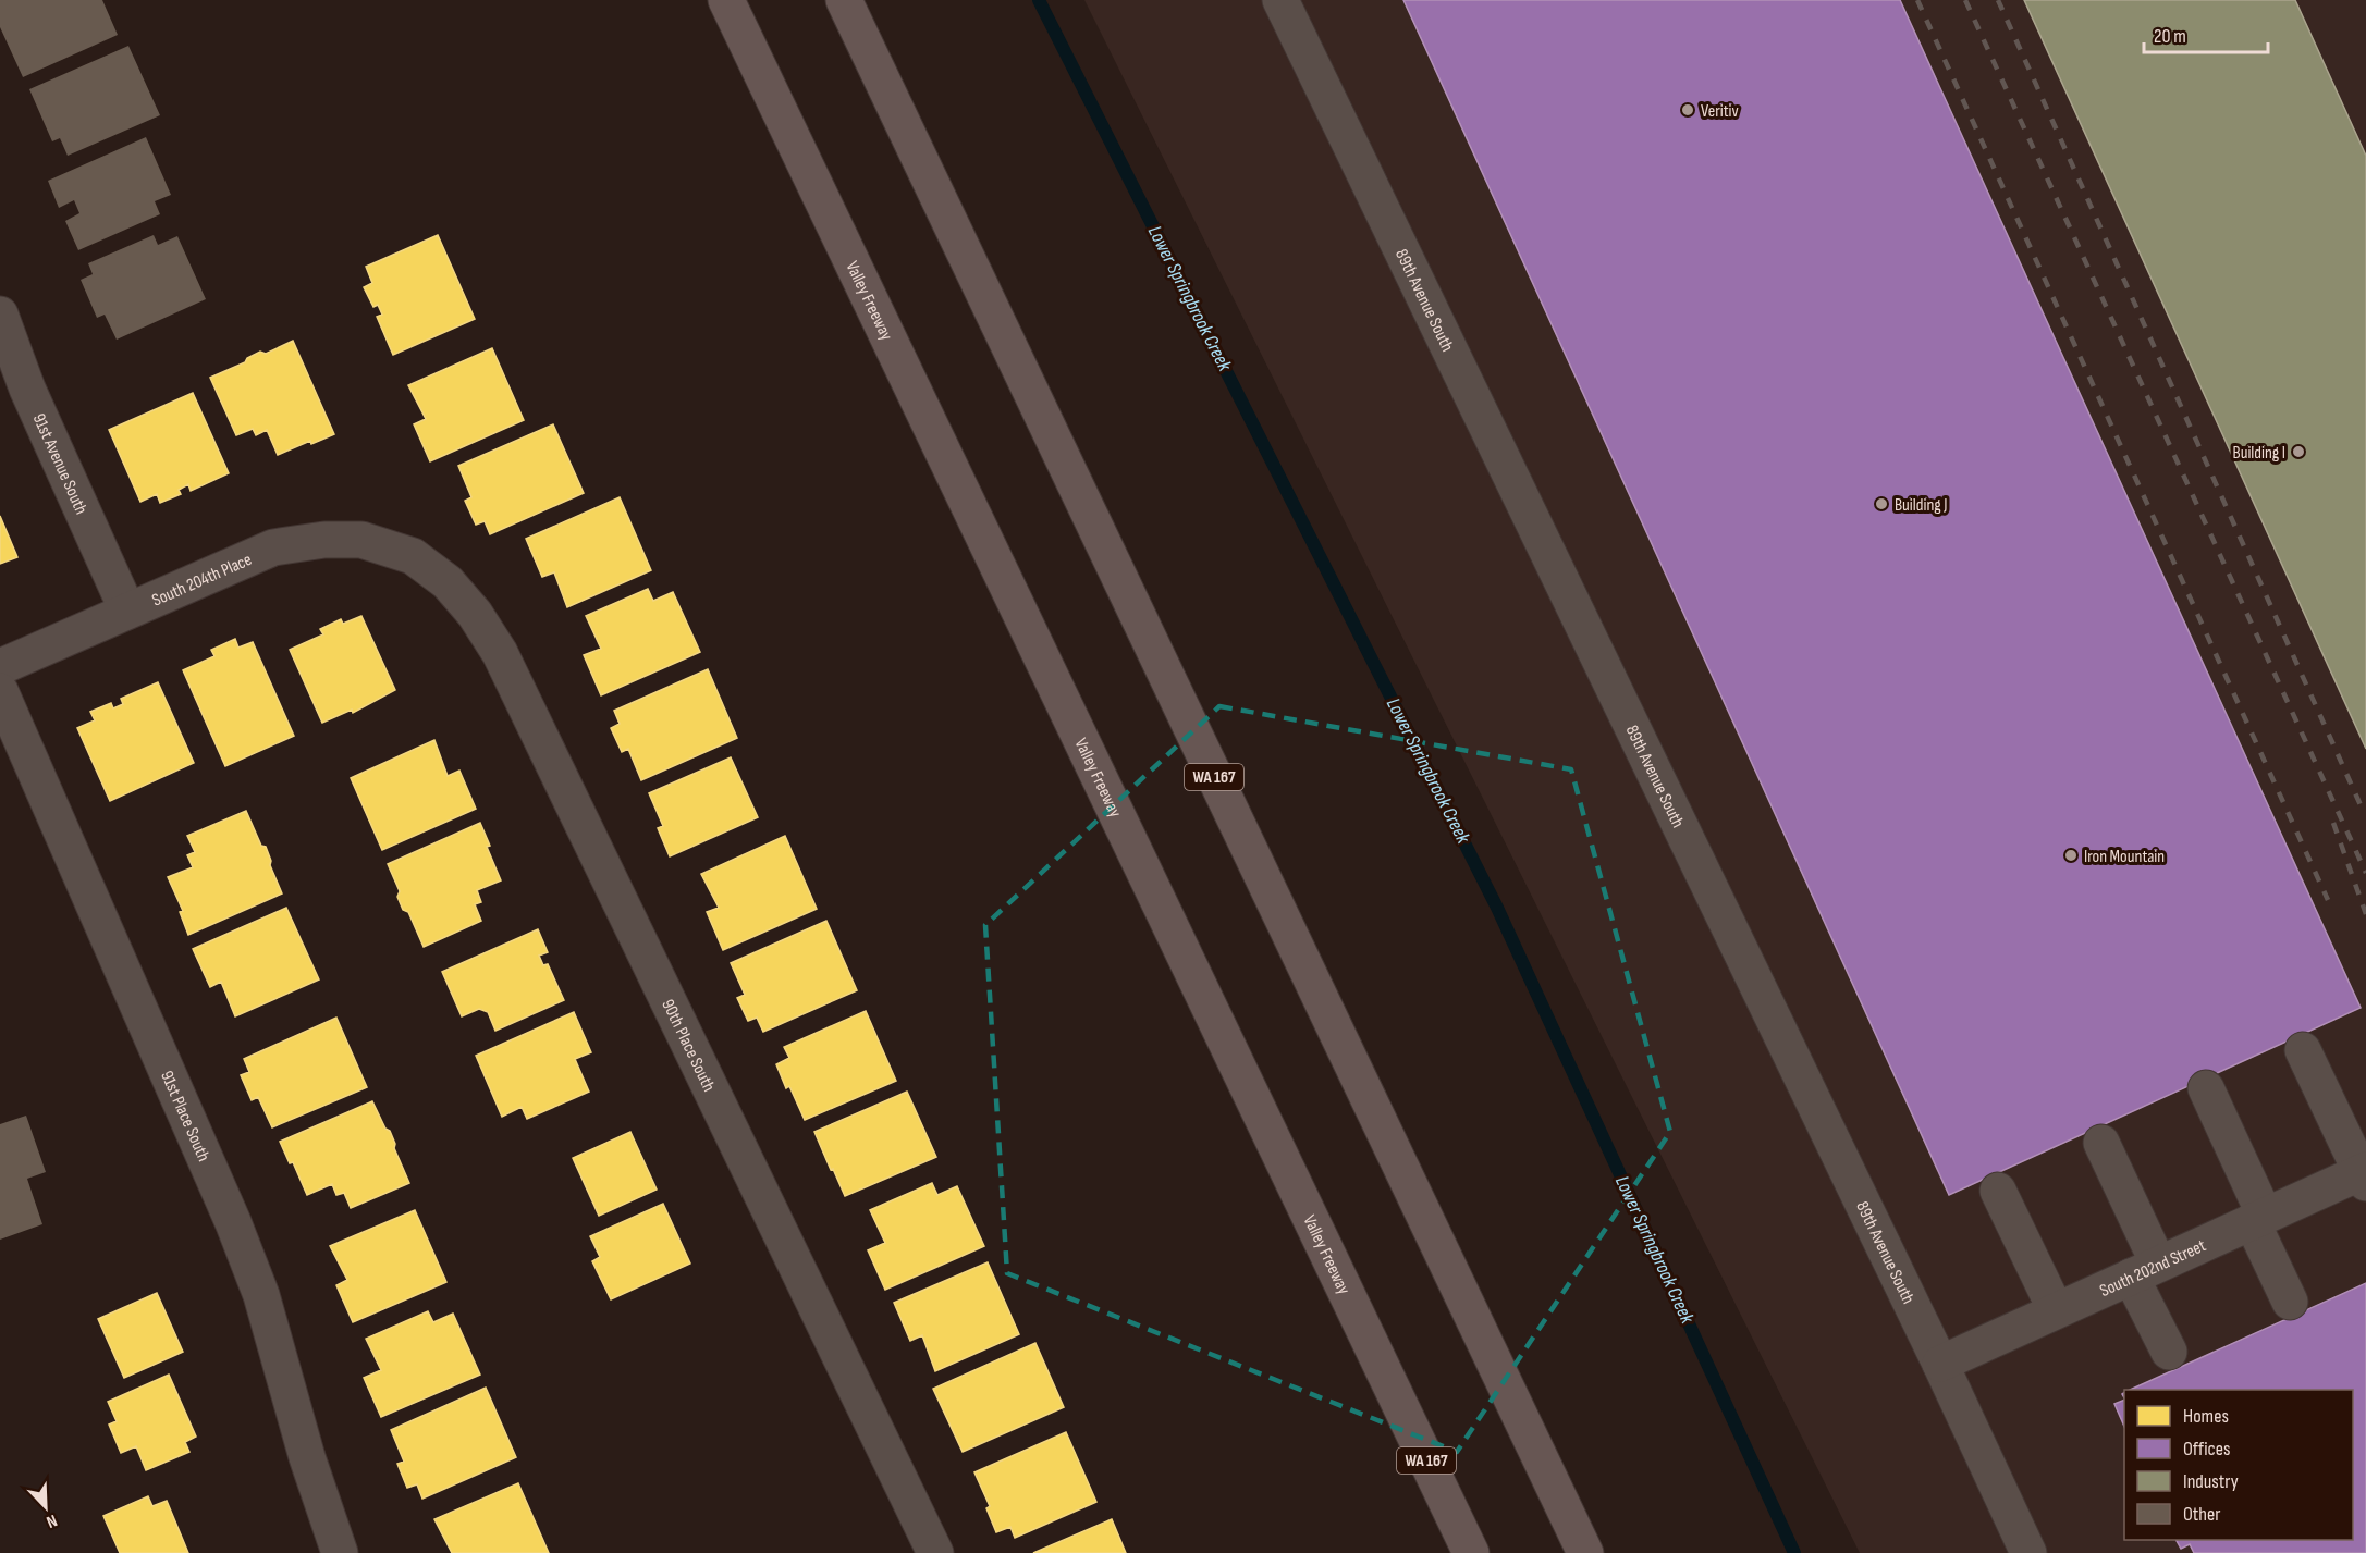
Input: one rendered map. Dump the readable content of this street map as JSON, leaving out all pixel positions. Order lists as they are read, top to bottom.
{
  "streets": {
    "highway": ["Valley Freeway", "WA 167"],
    "street": [
      "89th Avenue South",
      "91st Avenue South",
      "South 204th Place",
      "90th Place South",
      "91st Place South",
      "South 202nd Street"
    ]
  },
  "crossings": [
    ["89th Avenue South", "South 202nd Street"],
    ["91st Avenue South", "South 204th Place"],
    ["South 204th Place", "90th Place South"]
  ],
  "water": ["Lower Springbrook Creek"],
  "places": [
    "Veritiv",
    "Building I",
    "Building J",
    "Iron Mountain"
  ],
  "legend": [
    "Homes",
    "Offices",
    "Industry",
    "Other"
  ],
  "scale_bar": "20 m",
  "north": "bottom right"
}
